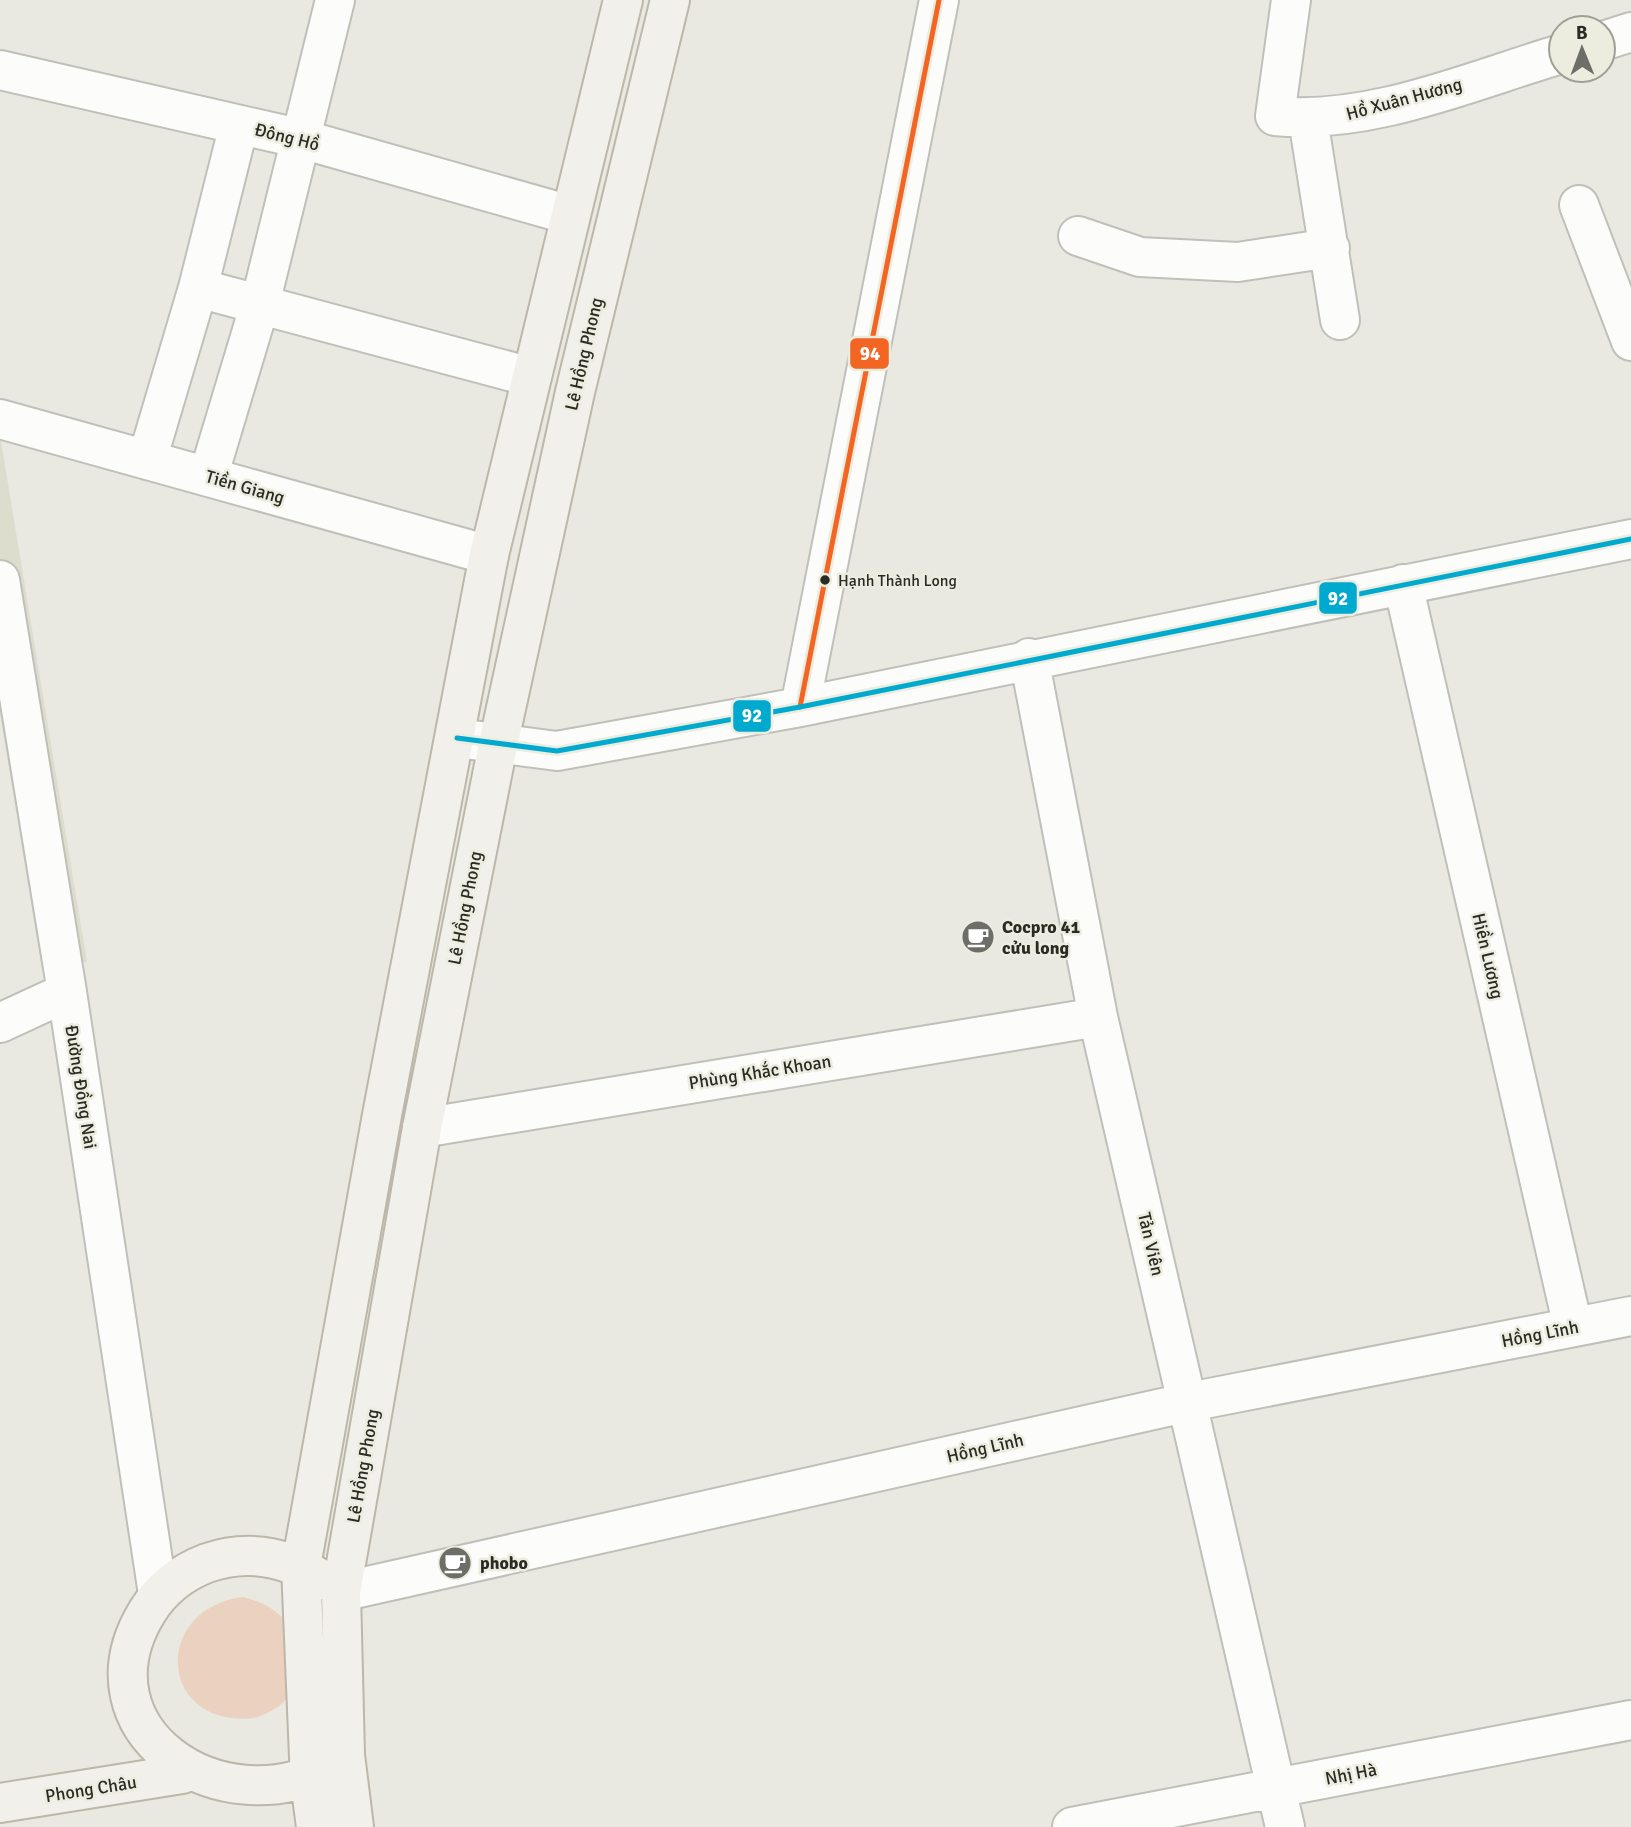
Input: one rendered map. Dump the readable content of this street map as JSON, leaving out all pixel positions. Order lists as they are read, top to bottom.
{
  "streets": {
    "main road": ["Lê Hồng Phong", "Phong Châu"],
    "street": [
      "Hồ Xuân Hương",
      "Đông Hồ",
      "Tiền Giang",
      "Hiền Lương",
      "Phùng Khắc Khoan",
      "Đường Đồng Nai",
      "Tản Viên",
      "Hồng Lĩnh",
      "Nhị Hà"
    ]
  },
  "crossings": [
    ["Lê Hồng Phong", "Phùng Khắc Khoan"],
    ["Lê Hồng Phong", "Hồng Lĩnh"],
    ["Hiền Lương", "Hồng Lĩnh"],
    ["Phùng Khắc Khoan", "Tản Viên"],
    ["Đường Đồng Nai", "Phong Châu"],
    ["Tản Viên", "Hồng Lĩnh"],
    ["Tản Viên", "Nhị Hà"]
  ],
  "places": {
    "other": ["Hạnh Thành Long"],
    "cafe": ["Cocpro 41 cửu long", "phobo"]
  },
  "lines": ["transit line 94", "transit line 92"],
  "north": "top"
}
